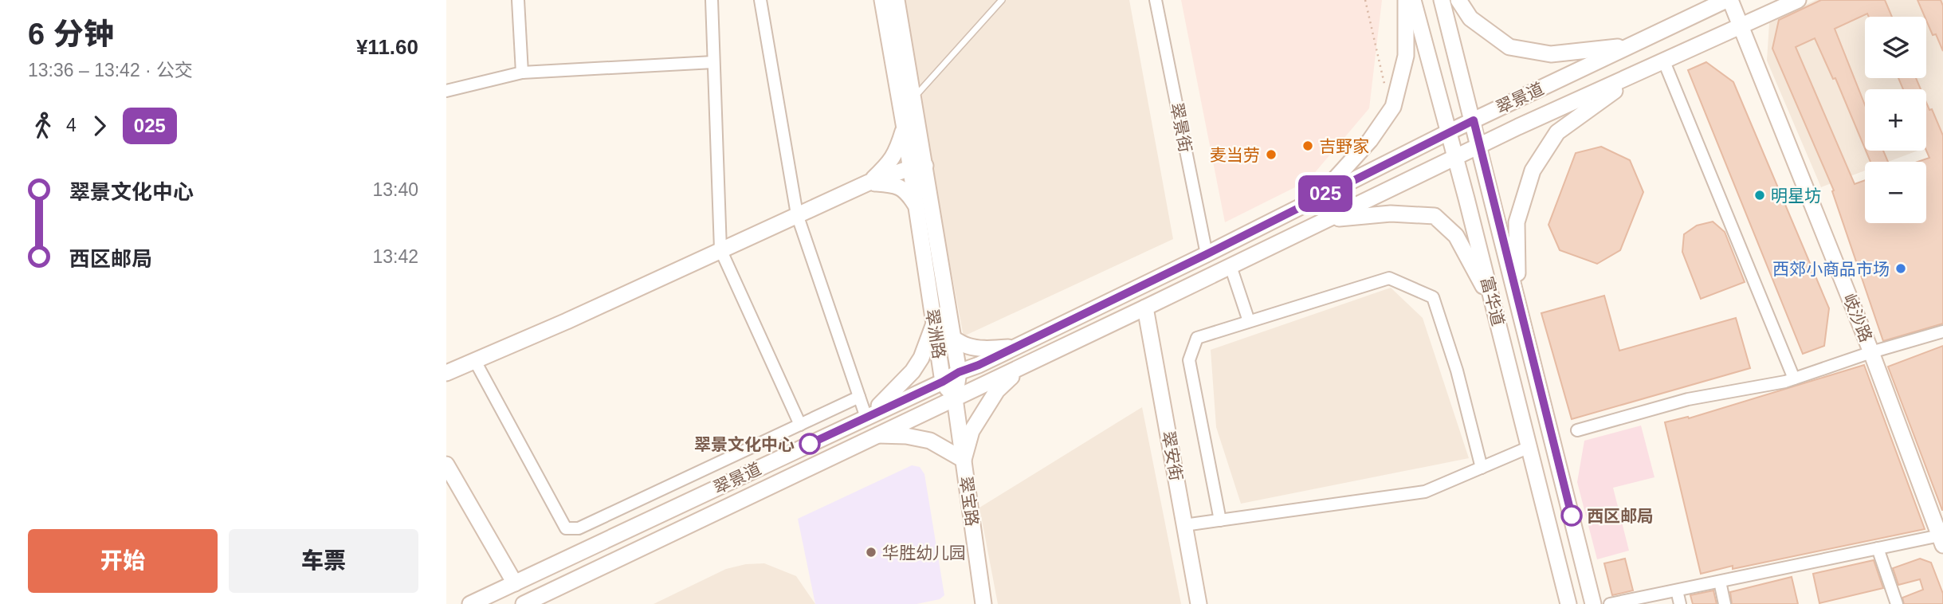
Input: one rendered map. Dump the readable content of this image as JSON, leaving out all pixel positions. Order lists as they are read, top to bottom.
{
  "streets": {
    "main road": [
      "翠景道",
      "富华道",
      "岐沙路",
      "翠洲路",
      "翠安街",
      "翠宝路"
    ],
    "street": ["翠景街"]
  },
  "crossings": [
    ["翠景道", "翠景街"],
    ["翠景道", "富华道"],
    ["翠景道", "岐沙路"],
    ["翠景道", "翠洲路"],
    ["翠景道", "翠安街"],
    ["翠景道", "翠宝路"],
    ["翠洲路", "翠宝路"]
  ],
  "places": [
    "吉野家",
    "麦当劳",
    "明星坊",
    "西郊小商品市场",
    "翠景文化中心",
    "西区邮局",
    "华胜幼儿园"
  ],
  "lines": ["bus line 025"],
  "page": {
    "heading": ["6 分钟", "13:36 – 13:42 · 公交", "¥11.60"],
    "on_map": "025",
    "map_buttons": ["+", "−"],
    "legs": ["4", "025"],
    "list": [
      {
        "name": "翠景文化中心",
        "value": "13:40"
      },
      {
        "name": "西区邮局",
        "value": "13:42"
      }
    ],
    "buttons": ["开始", "车票"]
  }
}
